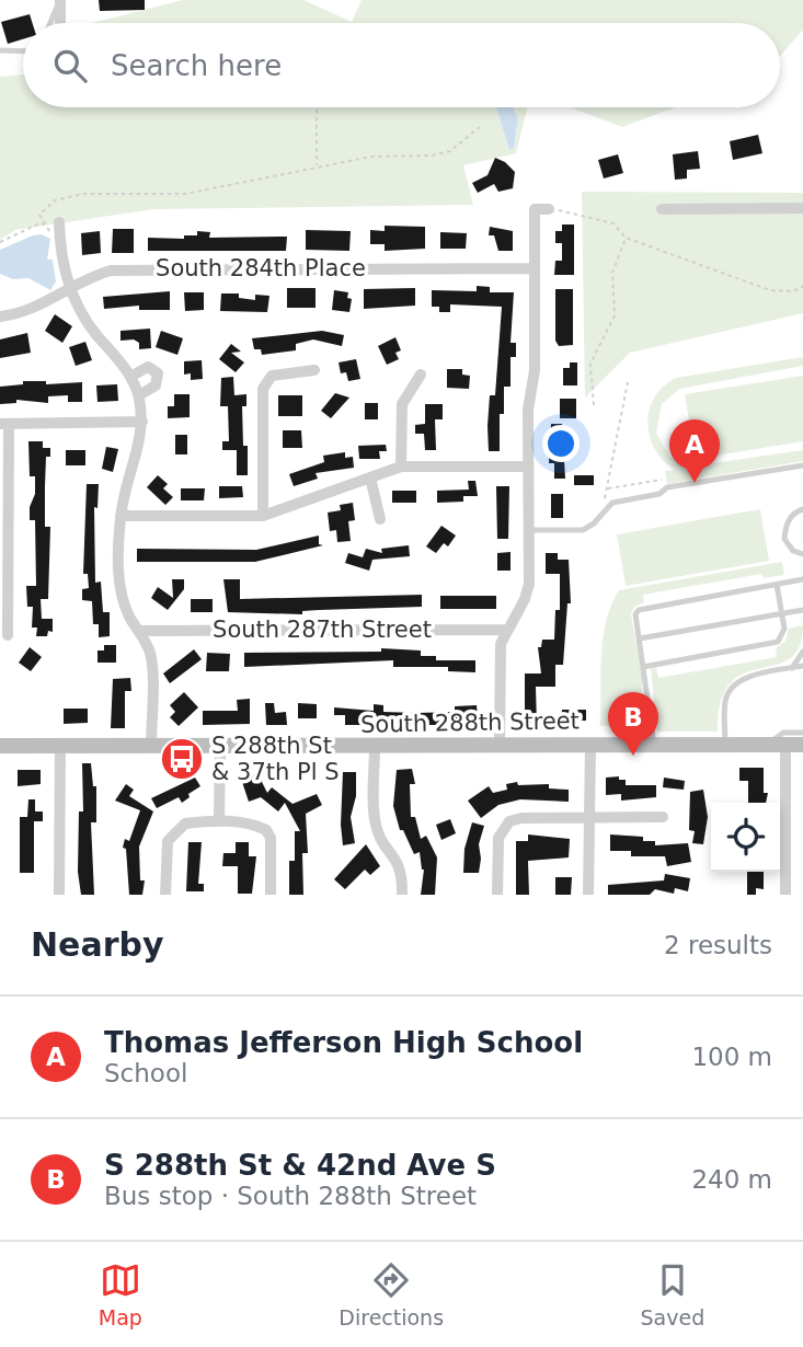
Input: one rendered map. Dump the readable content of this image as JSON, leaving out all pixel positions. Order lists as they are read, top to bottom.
{
  "streets": {
    "main road": ["South 288th Street"],
    "street": ["South 284th Place", "South 287th Street"]
  },
  "places": {
    "bus stop": ["S 288th St & 37th Pl S"]
  },
  "page": {
    "search": "Search here",
    "pins": ["A", "B"],
    "heading": ["Nearby", "2 results"],
    "list": [
      {
        "mark": "A",
        "name": "Thomas Jefferson High School",
        "note": "School",
        "value": "100 m"
      },
      {
        "mark": "B",
        "name": "S 288th St & 42nd Ave S",
        "note": "Bus stop · South 288th Street",
        "value": "240 m"
      }
    ],
    "nav": ["Map", "Directions", "Saved"]
  }
}
